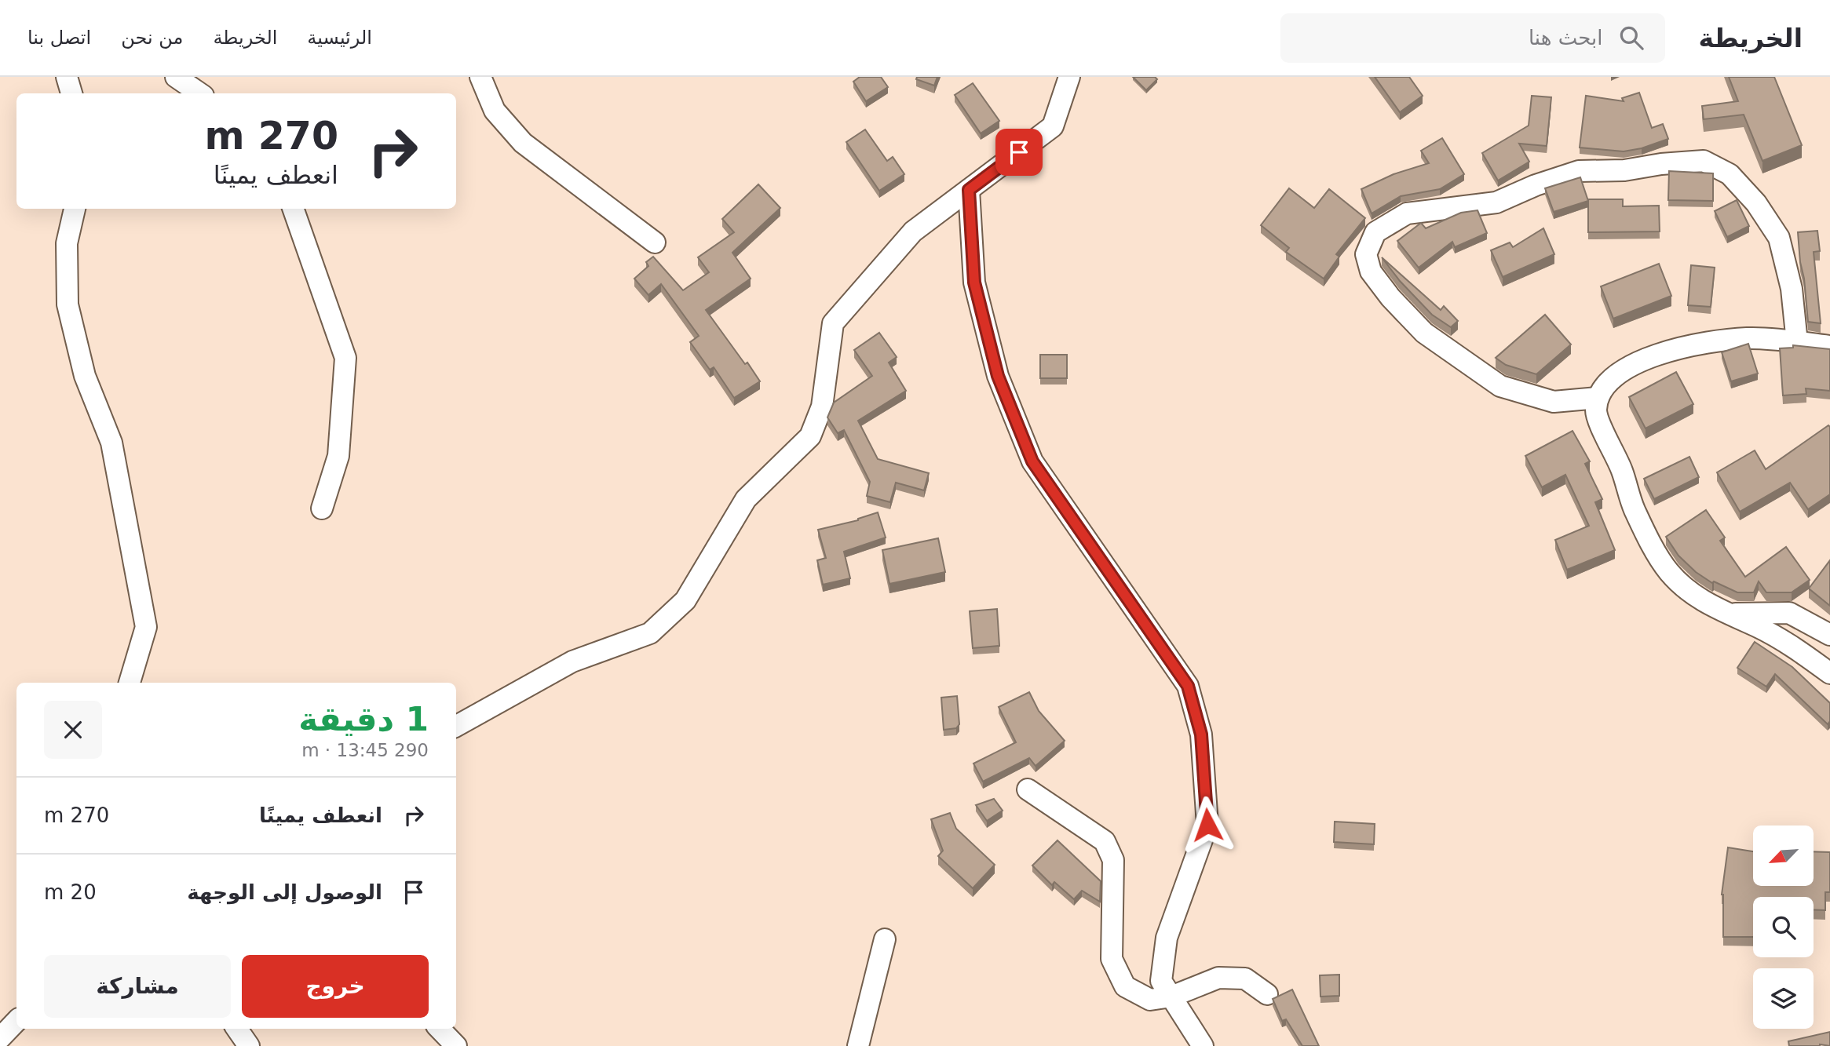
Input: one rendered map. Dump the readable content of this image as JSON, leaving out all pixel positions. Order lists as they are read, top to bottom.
{
  "north": "bottom left",
  "page": {
    "header": "الخريطة",
    "search": "ابحث هنا",
    "nav": [
      "الرئيسية",
      "الخريطة",
      "من نحن",
      "اتصل بنا"
    ],
    "turn": ["270 m", "انعطف يمينًا"],
    "heading": ["1 دقيقة", "290 m · 13:45"],
    "list": [
      {
        "name": "انعطف يمينًا",
        "value": "270 m"
      },
      {
        "name": "الوصول إلى الوجهة",
        "value": "20 m"
      }
    ],
    "buttons": ["خروج", "مشاركة"]
  }
}
